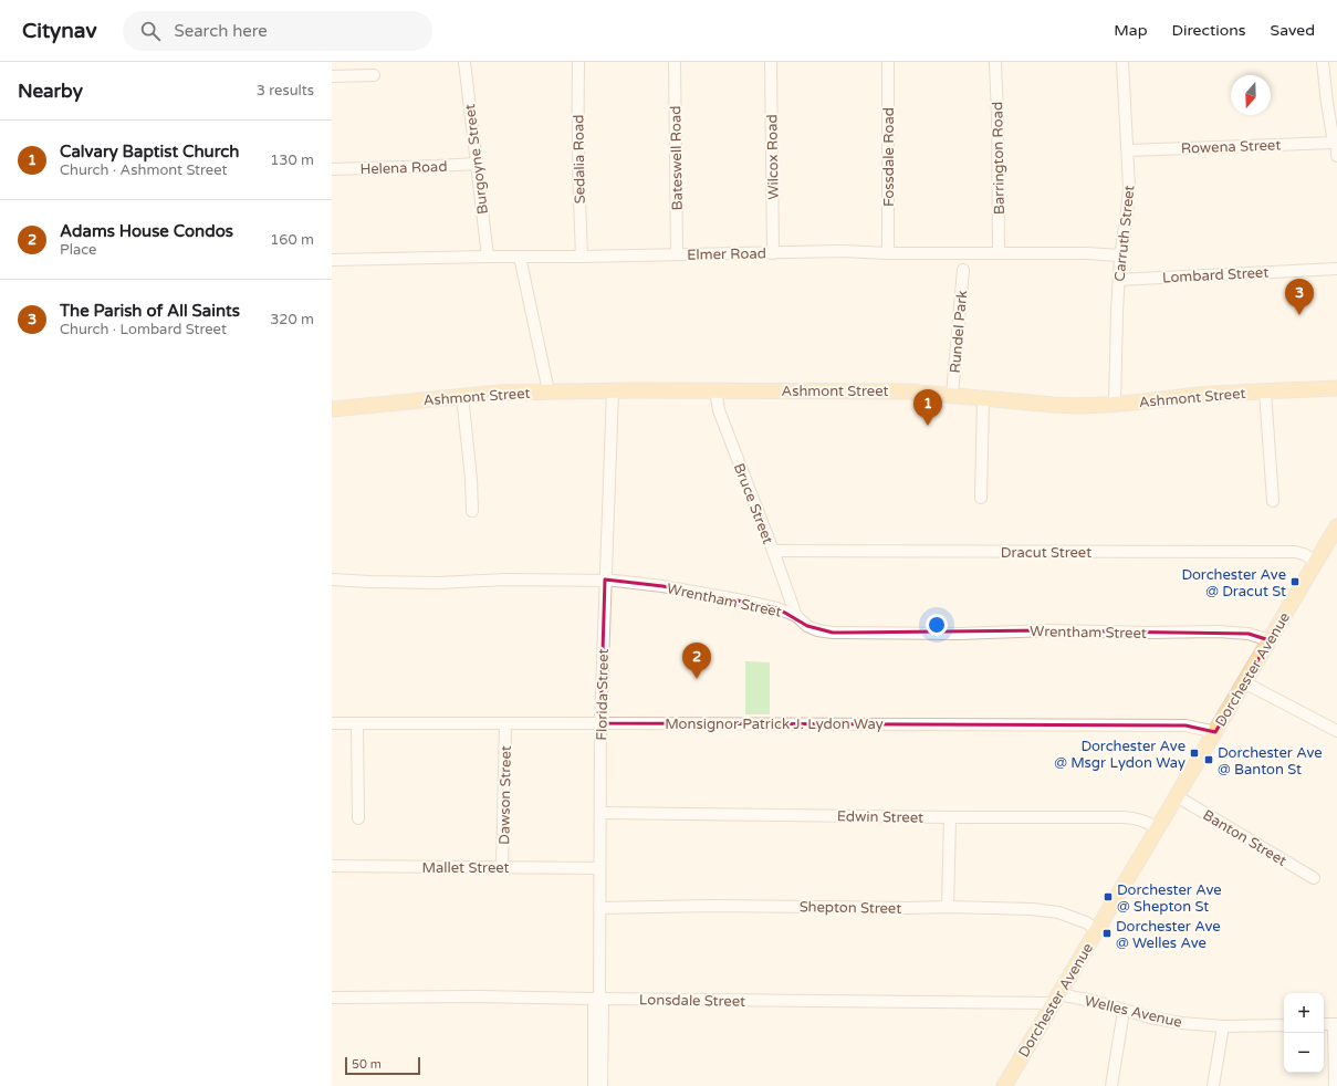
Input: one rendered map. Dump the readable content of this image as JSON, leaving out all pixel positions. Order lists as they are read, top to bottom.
{
  "streets": {
    "main road": ["Ashmont Street", "Dorchester Avenue"],
    "street": [
      "Rowena Street",
      "Wilcox Road",
      "Fossdale Road",
      "Bateswell Road",
      "Barrington Road",
      "Burgoyne Street",
      "Sedalia Road",
      "Helena Road",
      "Carruth Street",
      "Elmer Road",
      "Lombard Street",
      "Rundel Park",
      "Bruce Street",
      "Dracut Street",
      "Wrentham Street",
      "Florida Street",
      "Monsignor Patrick J. Lydon Way",
      "Dawson Street",
      "Edwin Street",
      "Banton Street",
      "Mallet Street",
      "Shepton Street",
      "Lonsdale Street",
      "Welles Avenue"
    ]
  },
  "crossings": [
    ["Rowena Street", "Carruth Street"],
    ["Wilcox Road", "Elmer Road"],
    ["Fossdale Road", "Elmer Road"],
    ["Bateswell Road", "Elmer Road"],
    ["Barrington Road", "Elmer Road"],
    ["Burgoyne Street", "Helena Road"],
    ["Burgoyne Street", "Elmer Road"],
    ["Sedalia Road", "Elmer Road"],
    ["Carruth Street", "Elmer Road"],
    ["Carruth Street", "Lombard Street"],
    ["Carruth Street", "Ashmont Street"],
    ["Rundel Park", "Ashmont Street"],
    ["Ashmont Street", "Bruce Street"],
    ["Ashmont Street", "Florida Street"],
    ["Bruce Street", "Dracut Street"],
    ["Bruce Street", "Wrentham Street"],
    ["Dracut Street", "Dorchester Avenue"],
    ["Wrentham Street", "Dorchester Avenue"],
    ["Wrentham Street", "Florida Street"],
    ["Dorchester Avenue", "Monsignor Patrick J. Lydon Way"],
    ["Dorchester Avenue", "Edwin Street"],
    ["Dorchester Avenue", "Banton Street"],
    ["Dorchester Avenue", "Shepton Street"],
    ["Dorchester Avenue", "Lonsdale Street"],
    ["Dorchester Avenue", "Welles Avenue"],
    ["Florida Street", "Monsignor Patrick J. Lydon Way"],
    ["Florida Street", "Edwin Street"],
    ["Florida Street", "Mallet Street"],
    ["Florida Street", "Shepton Street"],
    ["Florida Street", "Lonsdale Street"],
    ["Monsignor Patrick J. Lydon Way", "Dawson Street"],
    ["Dawson Street", "Mallet Street"],
    ["Lonsdale Street", "Welles Avenue"]
  ],
  "places": {
    "transit": [
      "Dorchester Ave @ Dracut St",
      "Dorchester Ave @ Msgr Lydon Way",
      "Dorchester Ave @ Banton St",
      "Dorchester Ave @ Shepton St",
      "Dorchester Ave @ Welles Ave"
    ]
  },
  "scale_bar": "50 m",
  "north": "bottom",
  "page": {
    "header": "Citynav",
    "search": "Search here",
    "nav": ["Map", "Directions", "Saved"],
    "heading": ["Nearby", "3 results"],
    "list": [
      {
        "mark": "1",
        "name": "Calvary Baptist Church",
        "note": "Church · Ashmont Street",
        "value": "130 m"
      },
      {
        "mark": "2",
        "name": "Adams House Condos",
        "note": "Place",
        "value": "160 m"
      },
      {
        "mark": "3",
        "name": "The Parish of All Saints",
        "note": "Church · Lombard Street",
        "value": "320 m"
      }
    ],
    "pins": ["3", "1", "2"],
    "map_buttons": ["+", "−"],
    "scale": "50 m"
  }
}
